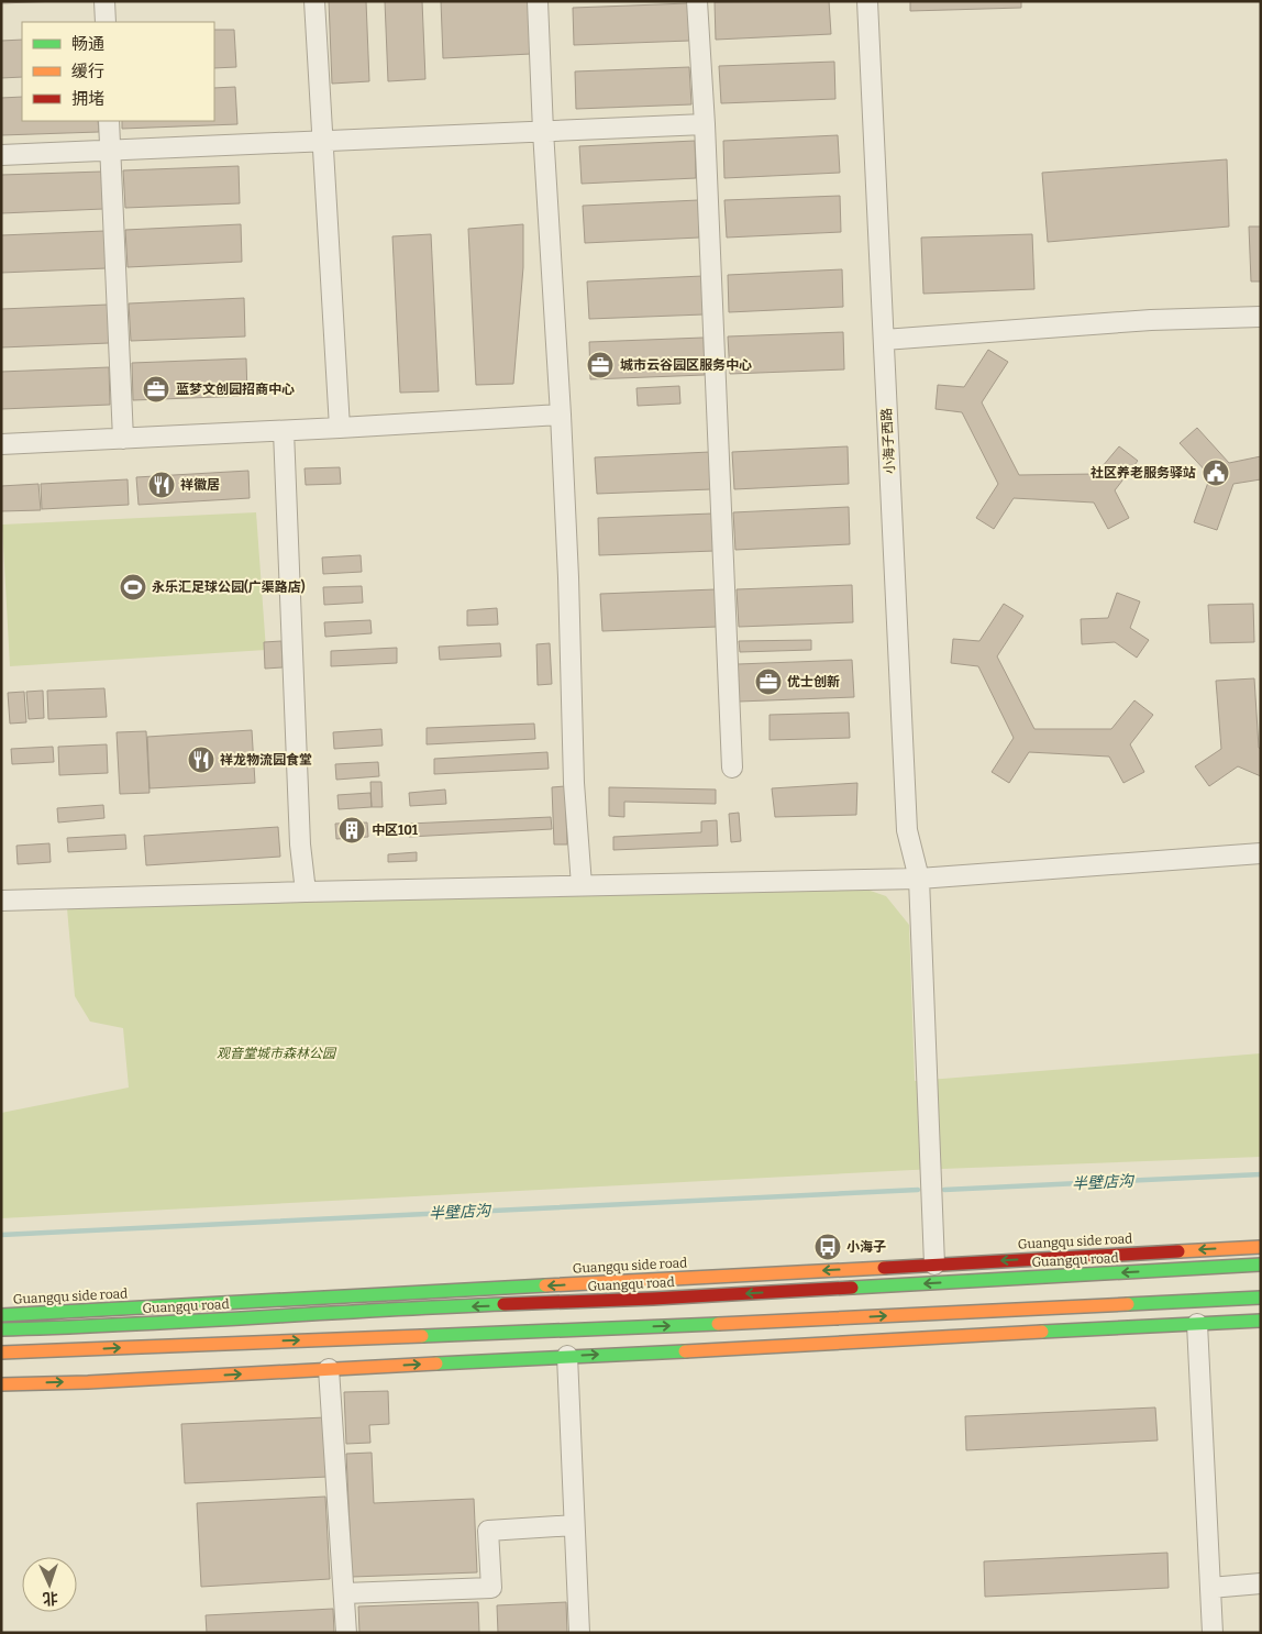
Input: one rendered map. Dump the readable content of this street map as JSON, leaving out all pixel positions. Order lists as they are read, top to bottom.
{
  "streets": {
    "main road": ["Guangqu side road", "Guangqu road"],
    "street": ["小海子西路"]
  },
  "crossings": [
    ["小海子西路", "Guangqu side road"]
  ],
  "water": ["半壁店沟"],
  "parks": ["观音堂城市森林公园"],
  "places": {
    "office": ["城市云谷园区服务中心", "蓝梦文创园招商中心", "优士创新"],
    "public building": ["社区养老服务驿站"],
    "restaurant": ["祥徽居", "祥龙物流园食堂"],
    "sports": ["永乐汇足球公园(广渠路店)"],
    "building": ["中区101"],
    "bus stop": ["小海子"]
  },
  "legend": ["畅通", "缓行", "拥堵"],
  "north": "bottom"
}
